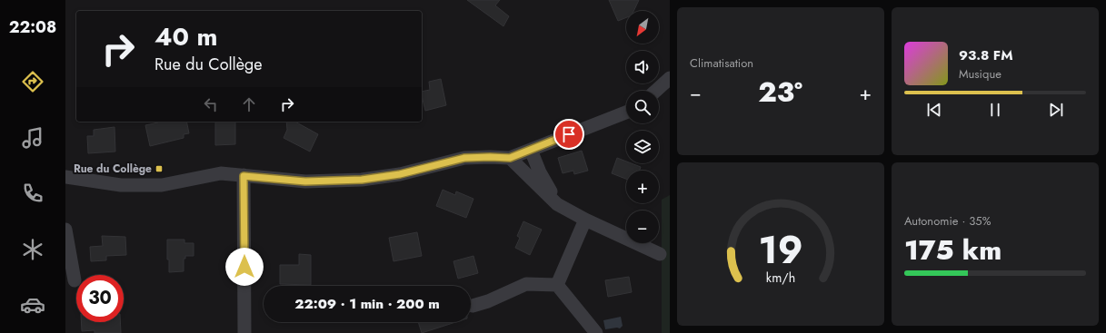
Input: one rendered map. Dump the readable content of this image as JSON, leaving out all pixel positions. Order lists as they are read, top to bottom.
{
  "places": {
    "transit": ["Rue du Collège"]
  },
  "north": "bottom left",
  "page": {
    "tabs": "22:08",
    "tile": [
      "Climatisation",
      ["Autonomie · 35%", "175 km"]
    ],
    "map_buttons": ["+", "−"],
    "turn": ["40 m", "Rue du Collège"],
    "song": ["93.8 FM", "Musique"],
    "heat": ["−", "23°", "+"],
    "limit": "30",
    "trip": "22:09 · 1 min · 200 m",
    "gauge": ["19", "km/h"]
  }
}
